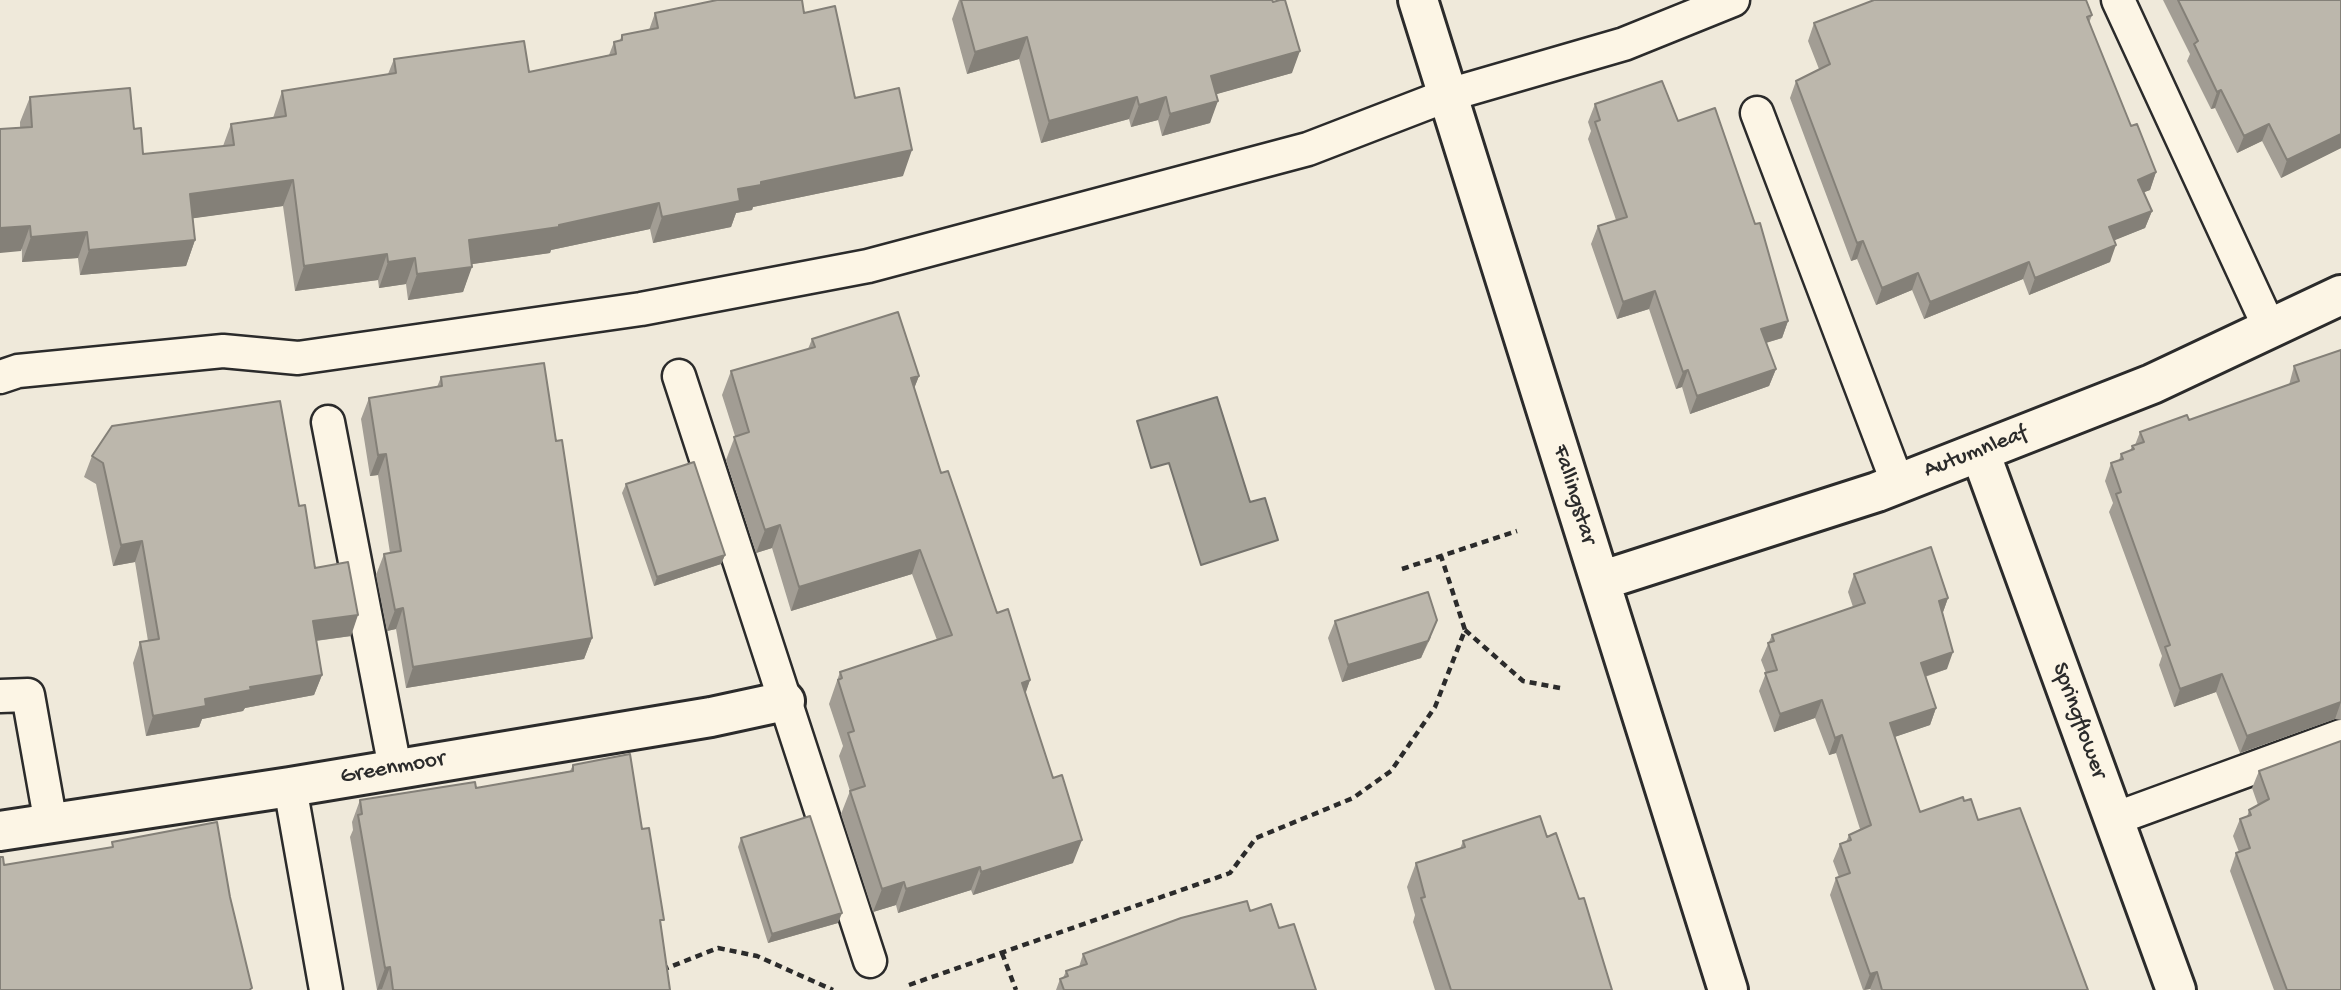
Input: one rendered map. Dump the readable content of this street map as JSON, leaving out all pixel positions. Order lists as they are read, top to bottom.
{
  "streets": {
    "street": [
      "Autumnleaf",
      "Fallingstar",
      "Springflower",
      "Greenmoor"
    ]
  },
  "crossings": [
    ["Autumnleaf", "Fallingstar"],
    ["Autumnleaf", "Springflower"]
  ]
}
